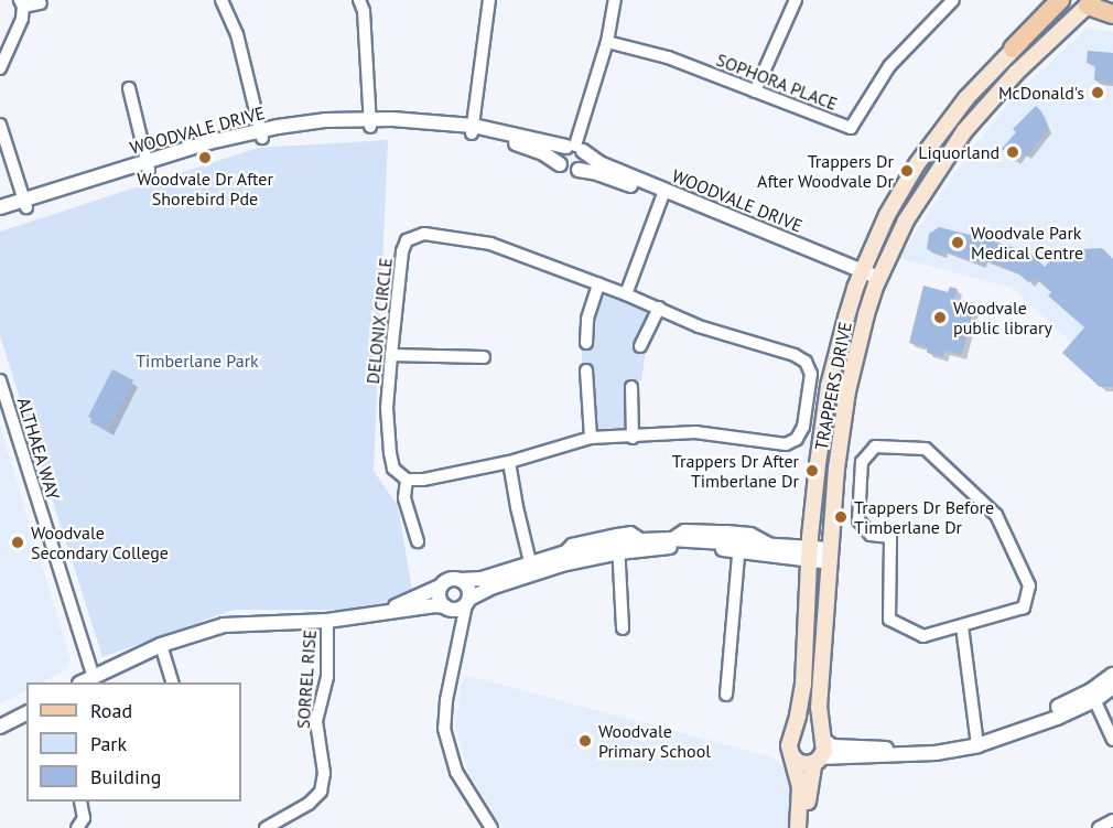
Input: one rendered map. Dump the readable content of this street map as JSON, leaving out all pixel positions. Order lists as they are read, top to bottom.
{
  "streets": {
    "main road": ["TRAPPERS DRIVE"],
    "street": [
      "SOPHORA PLACE",
      "WOODVALE DRIVE",
      "DELONIX CIRCLE",
      "ALTHAEA WAY",
      "SORREL RISE"
    ]
  },
  "crossings": [
    ["WOODVALE DRIVE", "TRAPPERS DRIVE"]
  ],
  "parks": ["Timberlane Park"],
  "places": [
    "McDonald's",
    "Liquorland",
    "Woodvale Dr After Shorebird Pde",
    "Trappers Dr After Woodvale Dr",
    "Woodvale Park Medical Centre",
    "Woodvale public library",
    "Trappers Dr After Timberlane Dr",
    "Trappers Dr Before Timberlane Dr",
    "Woodvale Secondary College",
    "Woodvale Primary School"
  ],
  "legend": ["Road", "Park", "Building"]
}
